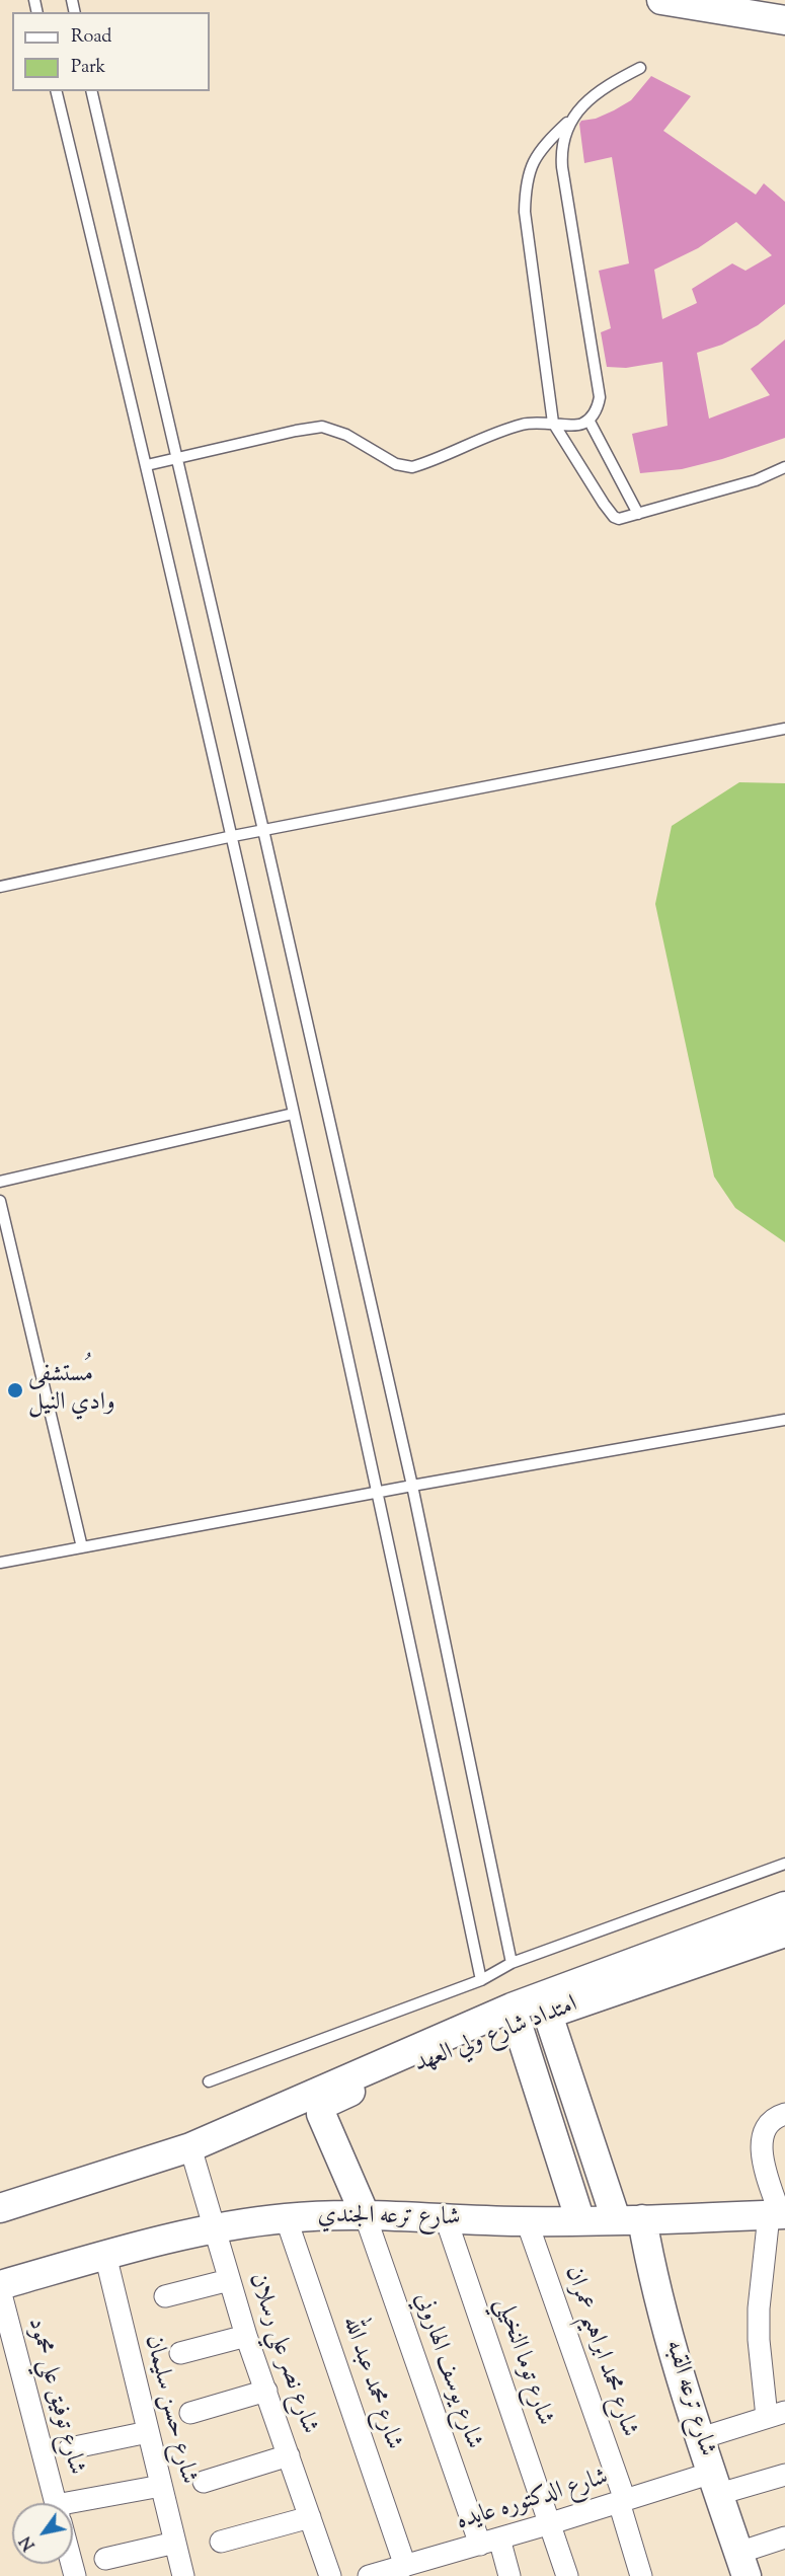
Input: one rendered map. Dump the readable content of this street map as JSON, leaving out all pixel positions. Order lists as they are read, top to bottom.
{
  "streets": {
    "main road": ["امتداد شارع ولي العهد", "شارع ترعه الجندي", "شارع ترعه القبه"],
    "street": [
      "شارع محمد ابراهيم عمران",
      "شارع نصر علي رسلان",
      "شارع توما النخيلي",
      "شارع يوسف الهاروني",
      "شارع محمد عبد الله",
      "شارع توفيق علي محمود",
      "شارع حسن سليمان",
      "شارع الدكتوره عايده"
    ]
  },
  "crossings": [
    ["امتداد شارع ولي العهد", "شارع ترعه القبه"],
    ["شارع ترعه الجندي", "شارع محمد ابراهيم عمران"],
    ["شارع ترعه الجندي", "شارع نصر علي رسلان"],
    ["شارع ترعه الجندي", "شارع توما النخيلي"],
    ["شارع ترعه الجندي", "شارع يوسف الهاروني"],
    ["شارع ترعه الجندي", "شارع محمد عبد الله"],
    ["شارع ترعه الجندي", "شارع ترعه القبه"],
    ["شارع ترعه الجندي", "شارع حسن سليمان"],
    ["شارع محمد ابراهيم عمران", "شارع الدكتوره عايده"],
    ["شارع توما النخيلي", "شارع الدكتوره عايده"],
    ["شارع يوسف الهاروني", "شارع الدكتوره عايده"],
    ["شارع محمد عبد الله", "شارع الدكتوره عايده"],
    ["شارع ترعه القبه", "شارع الدكتوره عايده"]
  ],
  "places": ["مُستشفى وادي النيل"],
  "legend": ["Road", "Park"],
  "north": "bottom left"
}
